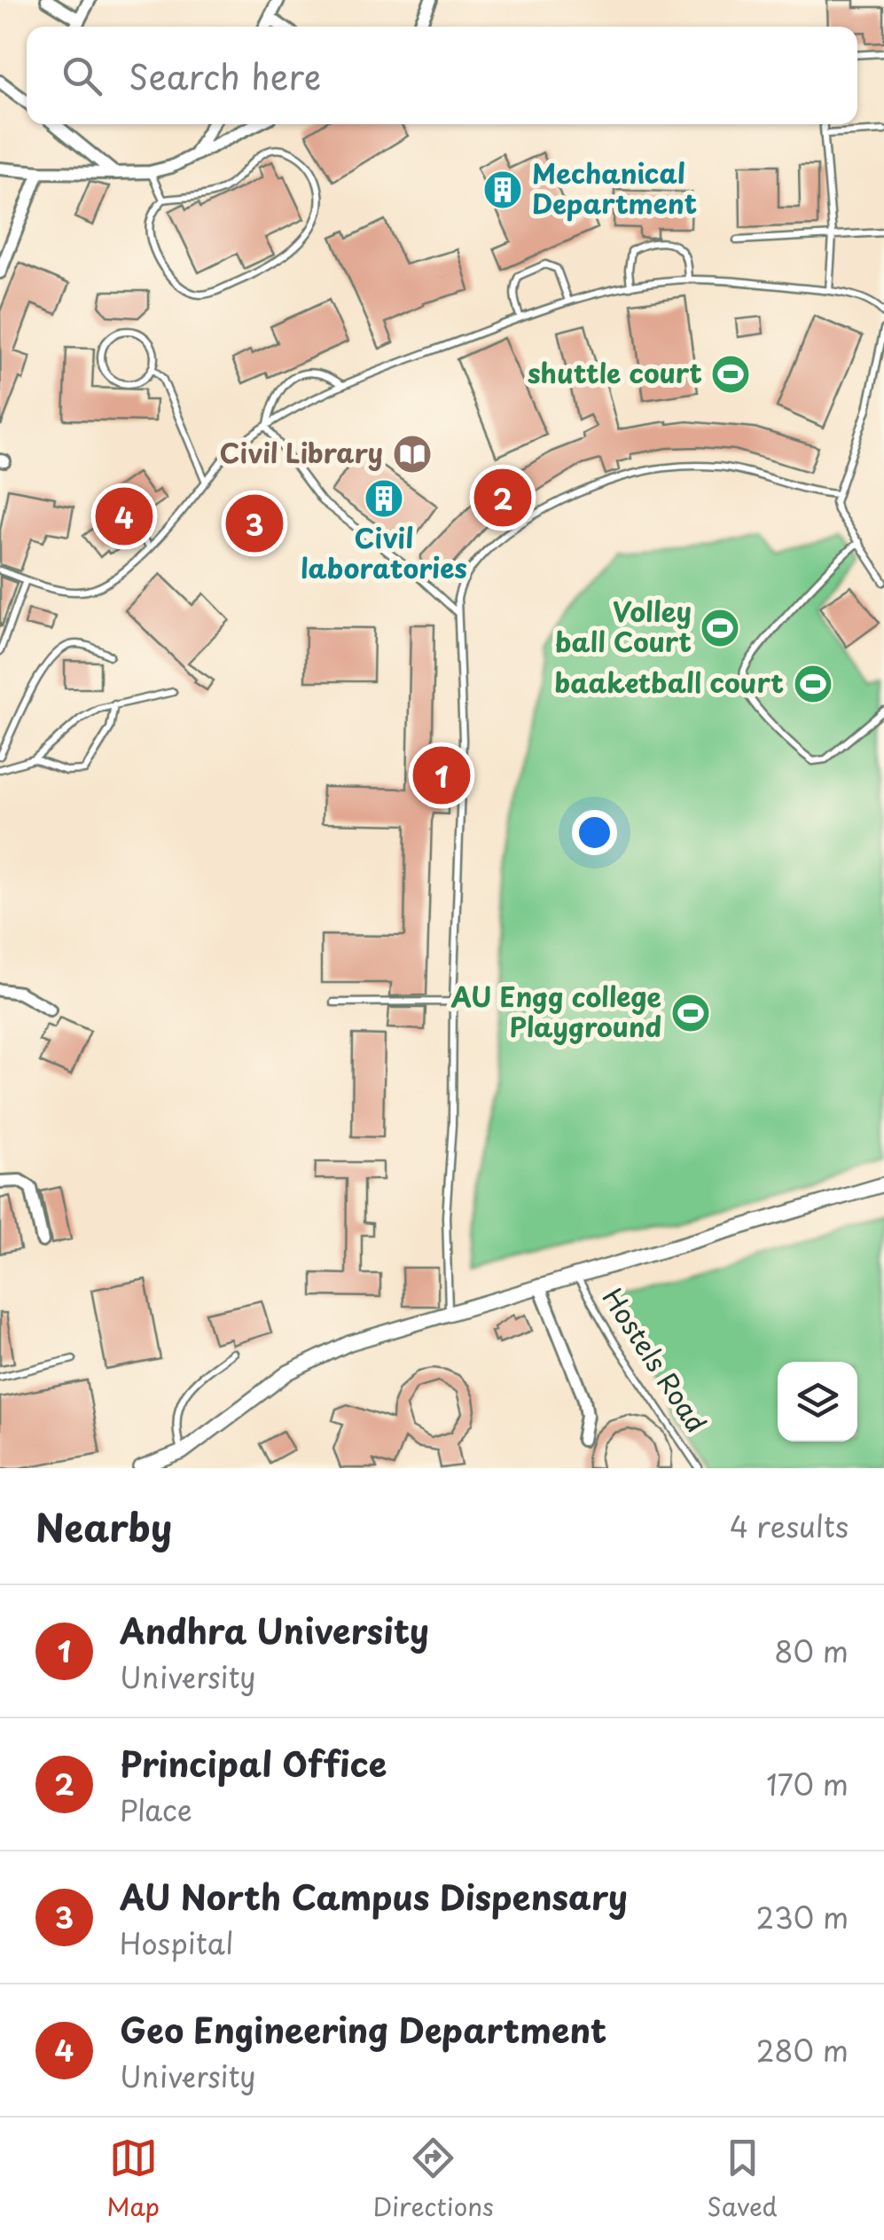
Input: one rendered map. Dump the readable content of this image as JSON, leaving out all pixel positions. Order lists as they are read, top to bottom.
{
  "streets": {
    "lane": ["Hostels Road"]
  },
  "places": {
    "building": ["Mechanical Department", "Civil laboratories"],
    "sports": [
      "shuttle court",
      "Volley ball Court",
      "baaketball court",
      "AU Engg college Playground"
    ],
    "library": ["Civil Library"]
  },
  "page": {
    "search": "Search here",
    "pins": [
      "2",
      "4",
      "3",
      "1"
    ],
    "heading": ["Nearby", "4 results"],
    "list": [
      {
        "mark": "1",
        "name": "Andhra University",
        "note": "University",
        "value": "80 m"
      },
      {
        "mark": "2",
        "name": "Principal Office",
        "note": "Place",
        "value": "170 m"
      },
      {
        "mark": "3",
        "name": "AU North Campus Dispensary",
        "note": "Hospital",
        "value": "230 m"
      },
      {
        "mark": "4",
        "name": "Geo Engineering Department",
        "note": "University",
        "value": "280 m"
      }
    ],
    "nav": ["Map", "Directions", "Saved"]
  }
}
